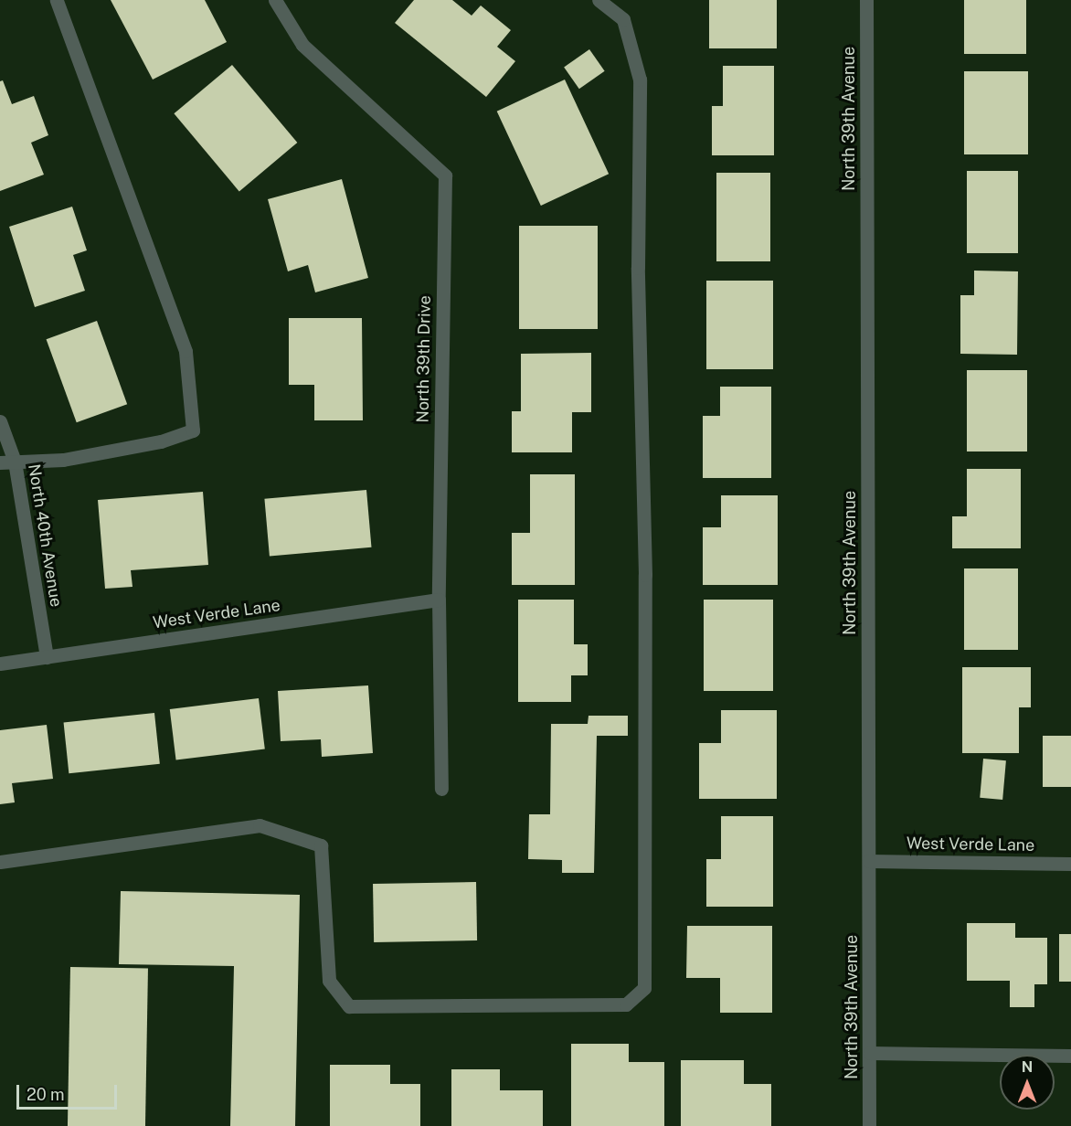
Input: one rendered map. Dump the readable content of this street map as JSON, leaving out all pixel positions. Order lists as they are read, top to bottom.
{
  "streets": {
    "street": [
      "North 39th Avenue",
      "North 39th Drive",
      "North 40th Avenue",
      "West Verde Lane"
    ]
  },
  "crossings": [
    ["North 39th Avenue", "West Verde Lane"],
    ["North 39th Drive", "West Verde Lane"],
    ["North 40th Avenue", "West Verde Lane"]
  ],
  "scale_bar": "20 m",
  "north": "top"
}
